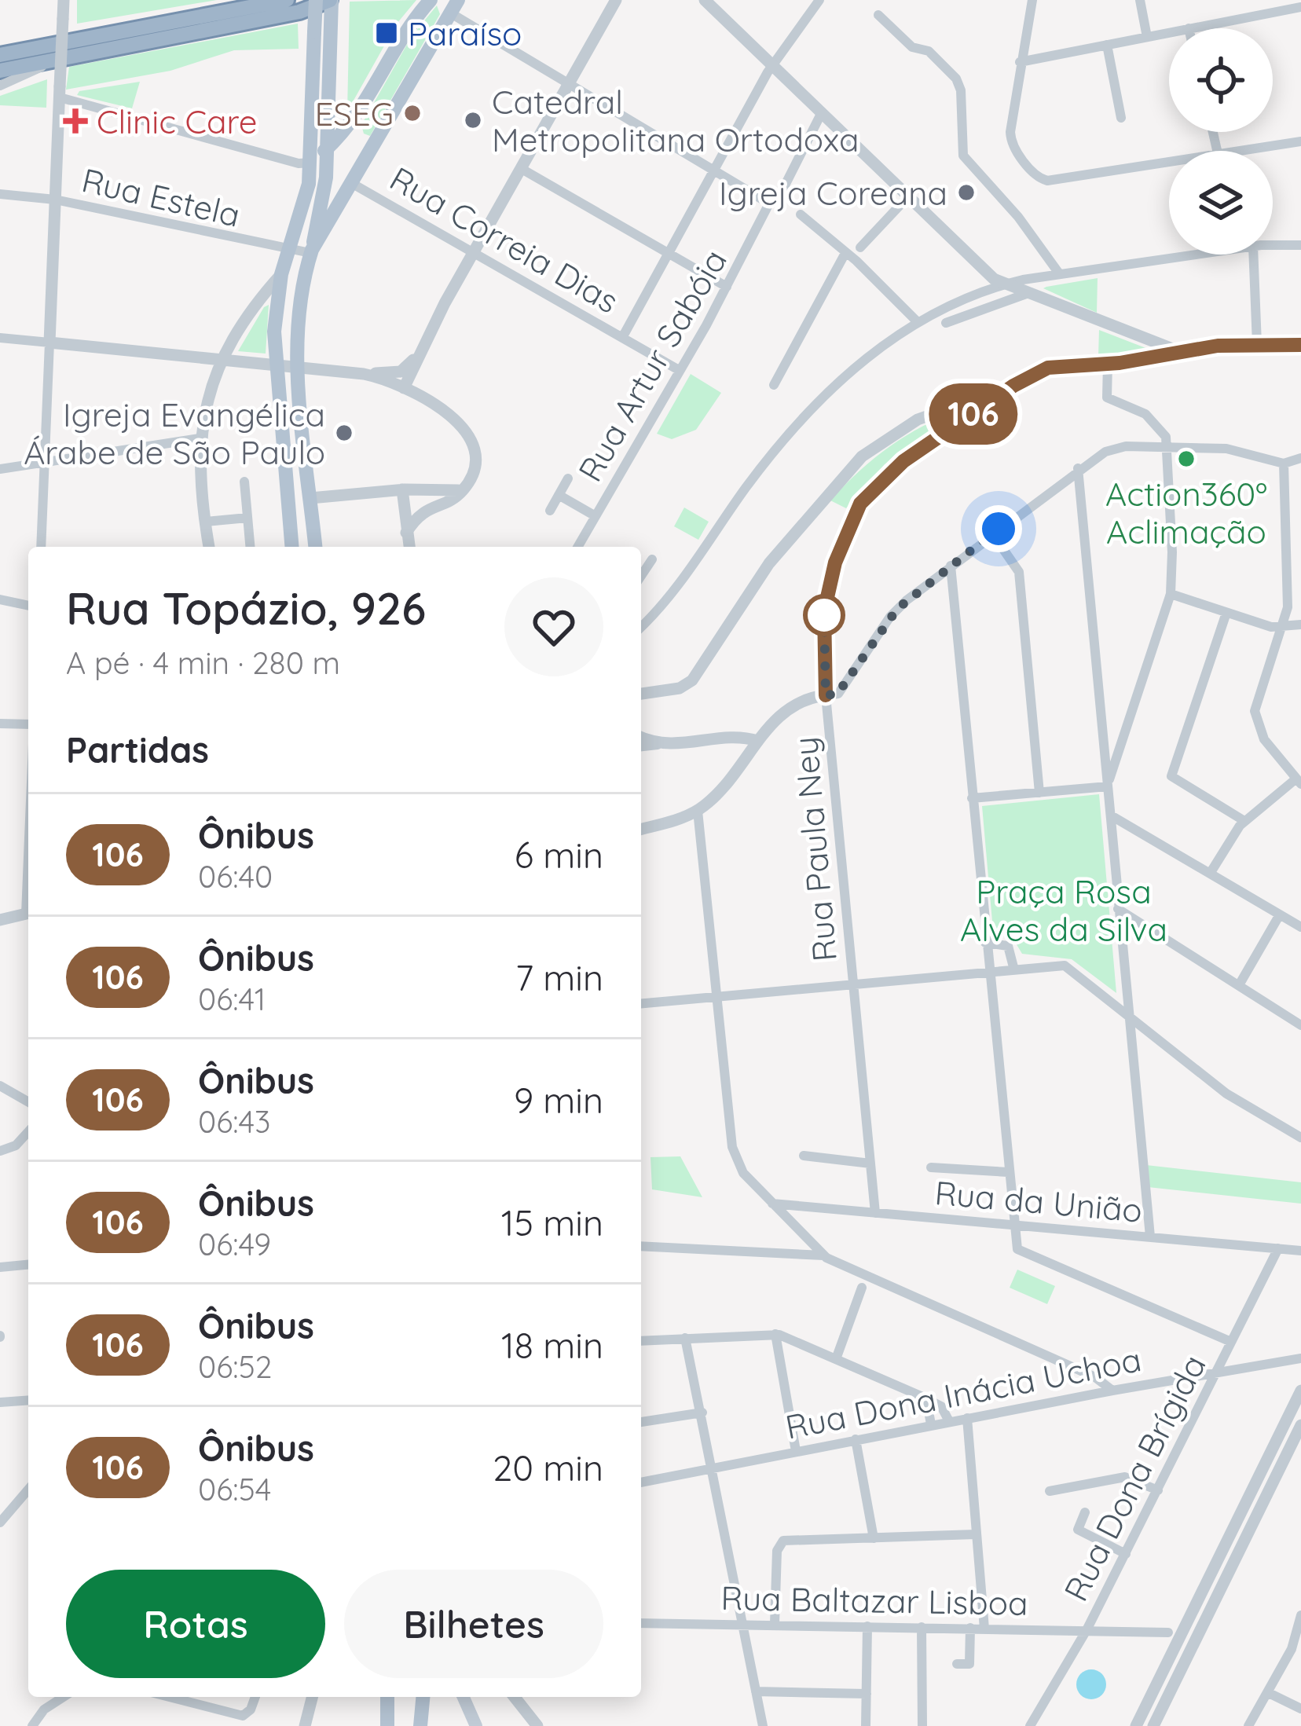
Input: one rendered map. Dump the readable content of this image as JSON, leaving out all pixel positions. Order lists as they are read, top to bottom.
{
  "streets": {
    "street": [
      "Rua Estela",
      "Rua Correia Dias",
      "Rua Artur Sabóia",
      "Rua Paula Ney",
      "Rua da União",
      "Rua Dona Inácia Uchoa",
      "Rua Dona Brígida",
      "Rua Baltazar Lisboa"
    ]
  },
  "crossings": [
    ["Rua Correia Dias", "Rua Artur Sabóia"],
    ["Rua Paula Ney", "Rua da União"],
    ["Rua da União", "Rua Dona Brígida"],
    ["Rua Dona Inácia Uchoa", "Rua Dona Brígida"],
    ["Rua Dona Brígida", "Rua Baltazar Lisboa"]
  ],
  "parks": ["Praça Rosa Alves da Silva"],
  "places": {
    "transit": ["Paraíso"],
    "other": [
      "ESEG",
      "Catedral Metropolitana Ortodoxa",
      "Igreja Coreana",
      "Igreja Evangélica Árabe de São Paulo",
      "Action360º Aclimação"
    ],
    "health": ["Clinic Care"]
  },
  "lines": ["bus line 106"],
  "page": {
    "on_map": "106",
    "heading": [
      ["Rua Topázio, 926", "A pé · 4 min · 280 m"],
      "Partidas"
    ],
    "list": [
      {
        "mark": "106",
        "name": "Ônibus",
        "note": "06:40",
        "value": "6 min"
      },
      {
        "mark": "106",
        "name": "Ônibus",
        "note": "06:41",
        "value": "7 min"
      },
      {
        "mark": "106",
        "name": "Ônibus",
        "note": "06:43",
        "value": "9 min"
      },
      {
        "mark": "106",
        "name": "Ônibus",
        "note": "06:49",
        "value": "15 min"
      },
      {
        "mark": "106",
        "name": "Ônibus",
        "note": "06:52",
        "value": "18 min"
      },
      {
        "mark": "106",
        "name": "Ônibus",
        "note": "06:54",
        "value": "20 min"
      }
    ],
    "buttons": ["Rotas", "Bilhetes"]
  }
}
